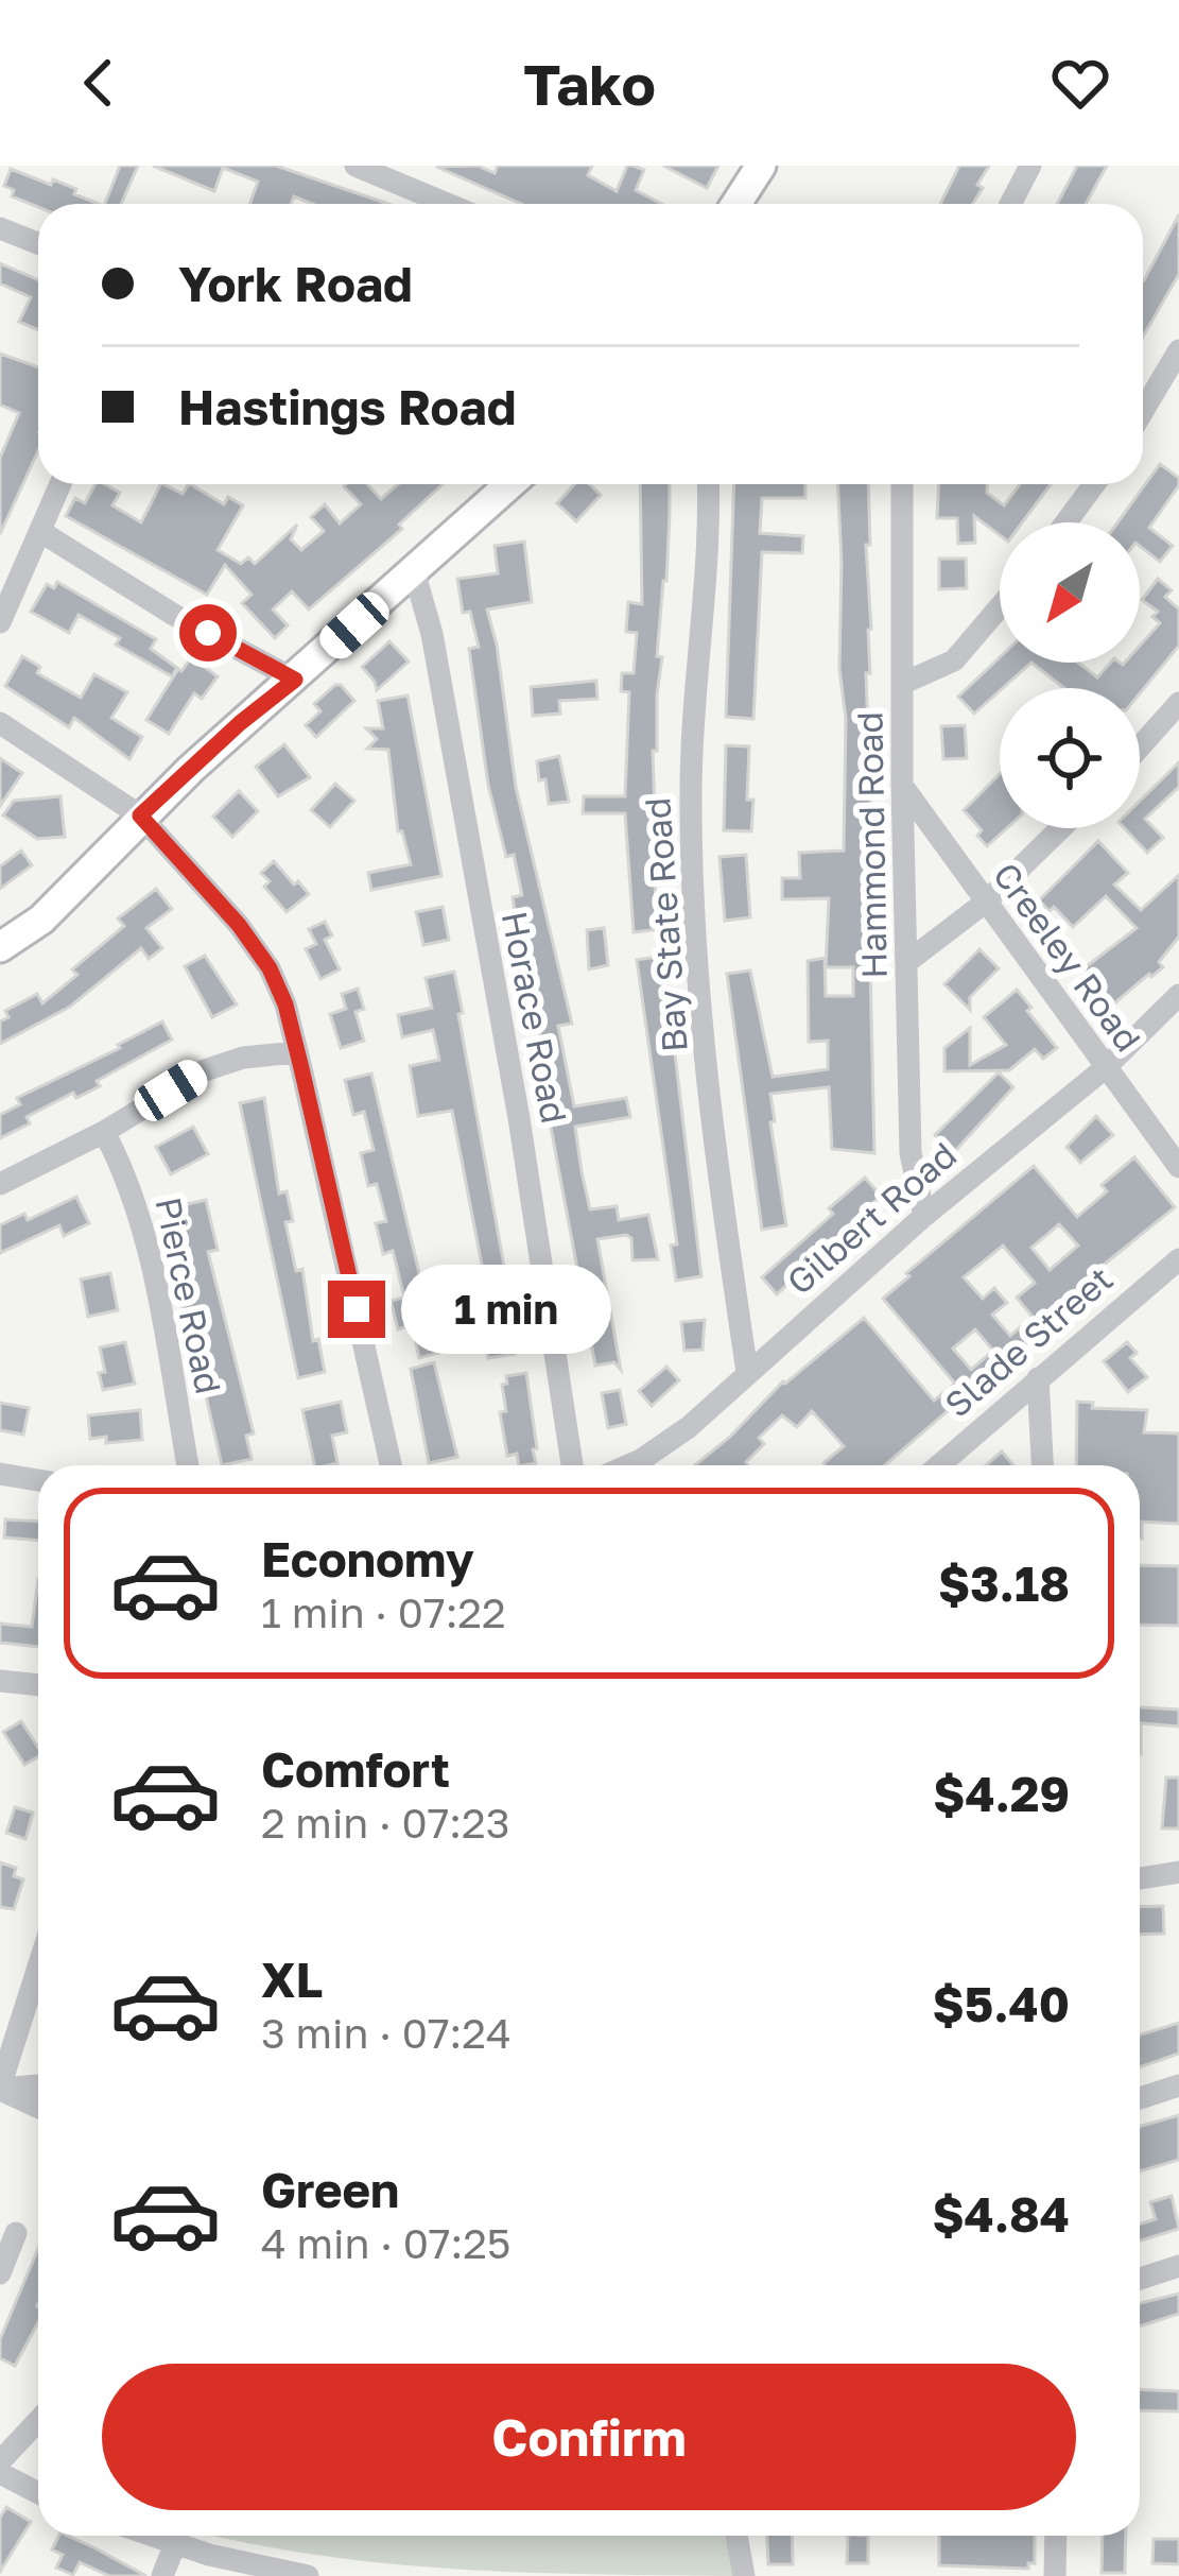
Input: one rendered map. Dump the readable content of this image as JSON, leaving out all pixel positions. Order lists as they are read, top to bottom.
{
  "streets": {
    "street": [
      "Hammond Road",
      "Bay State Road",
      "Creeley Road",
      "Horace Road",
      "Gilbert Road",
      "Pierce Road",
      "Slade Street"
    ]
  },
  "crossings": [
    ["Hammond Road", "Creeley Road"],
    ["Hammond Road", "Gilbert Road"],
    ["Bay State Road", "Gilbert Road"],
    ["Creeley Road", "Gilbert Road"]
  ],
  "north": "bottom left",
  "page": {
    "header": "Tako",
    "banner": ["York Road", "Hastings Road"],
    "bubble": "1 min",
    "list": [
      {
        "name": "Economy",
        "note": "1 min · 07:22",
        "value": "$3.18"
      },
      {
        "name": "Comfort",
        "note": "2 min · 07:23",
        "value": "$4.29"
      },
      {
        "name": "XL",
        "note": "3 min · 07:24",
        "value": "$5.40"
      },
      {
        "name": "Green",
        "note": "4 min · 07:25",
        "value": "$4.84"
      }
    ],
    "buttons": "Confirm"
  }
}
